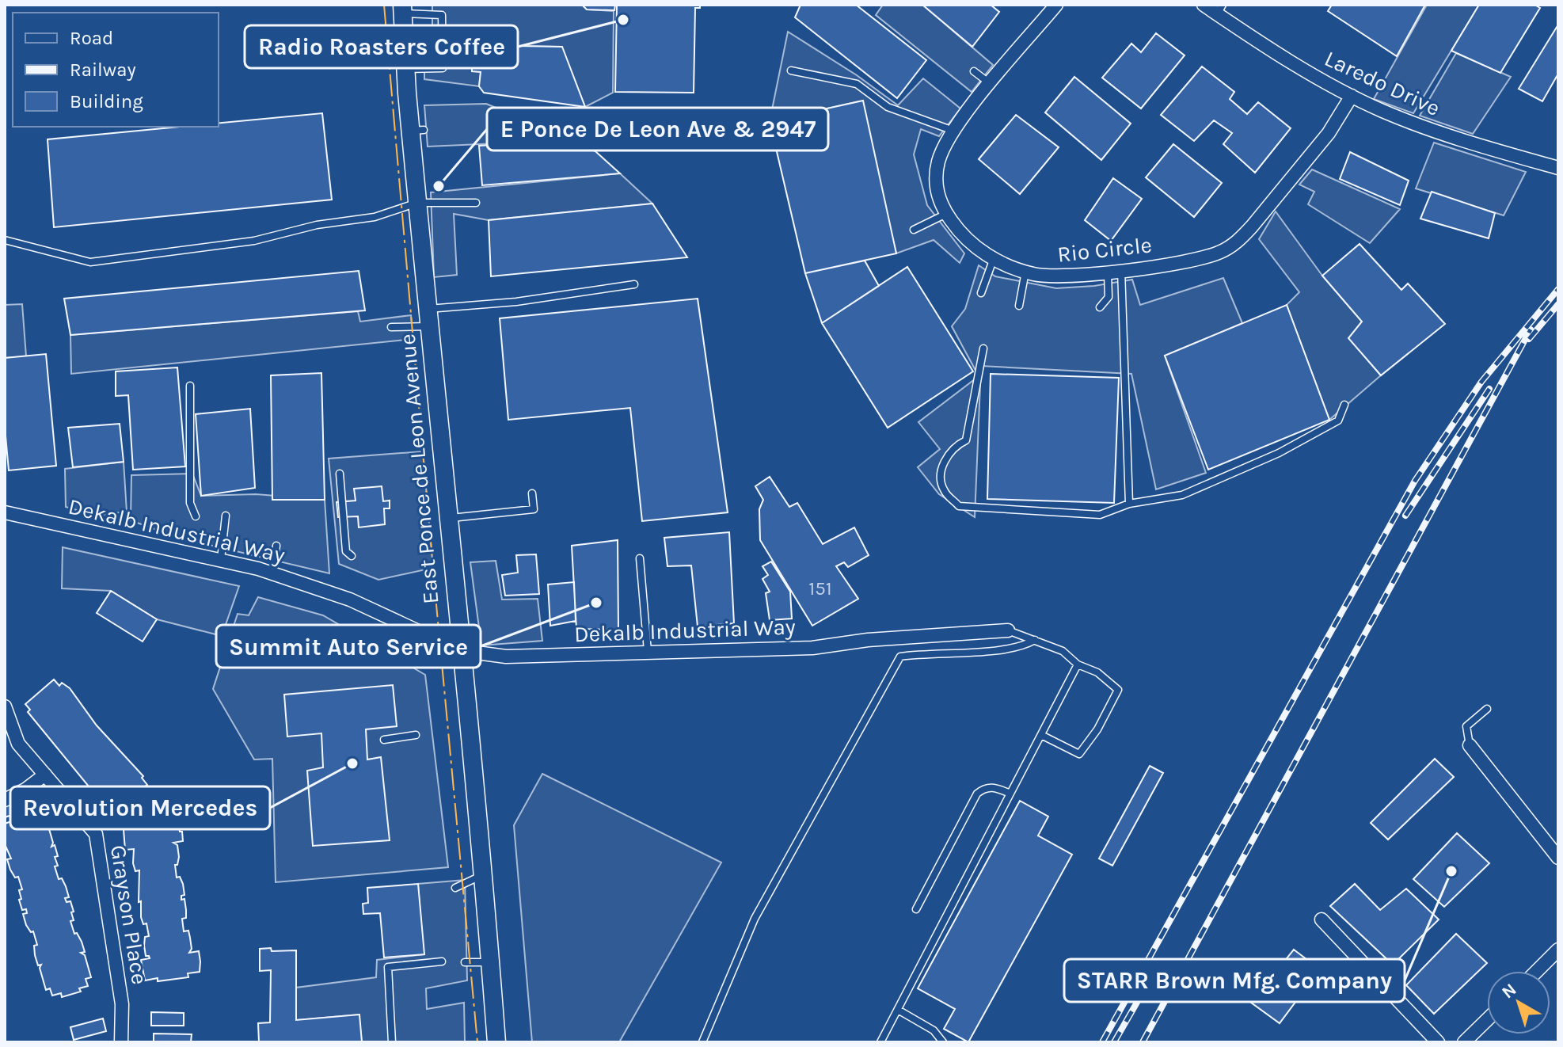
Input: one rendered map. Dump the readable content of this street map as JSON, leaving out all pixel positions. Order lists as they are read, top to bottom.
{
  "streets": {
    "main road": ["East Ponce de Leon Avenue"],
    "street": [
      "Laredo Drive",
      "Rio Circle",
      "Dekalb Industrial Way",
      "Grayson Place"
    ]
  },
  "crossings": [
    ["Laredo Drive", "Rio Circle"],
    ["East Ponce de Leon Avenue", "Dekalb Industrial Way"]
  ],
  "places": [
    "Radio Roasters Coffee",
    "E Ponce De Leon Ave & 2947",
    "Summit Auto Service",
    "Revolution Mercedes",
    "STARR Brown Mfg. Company"
  ],
  "house_numbers": ["151"],
  "legend": ["Road", "Railway", "Building"],
  "north": "top left"
}
